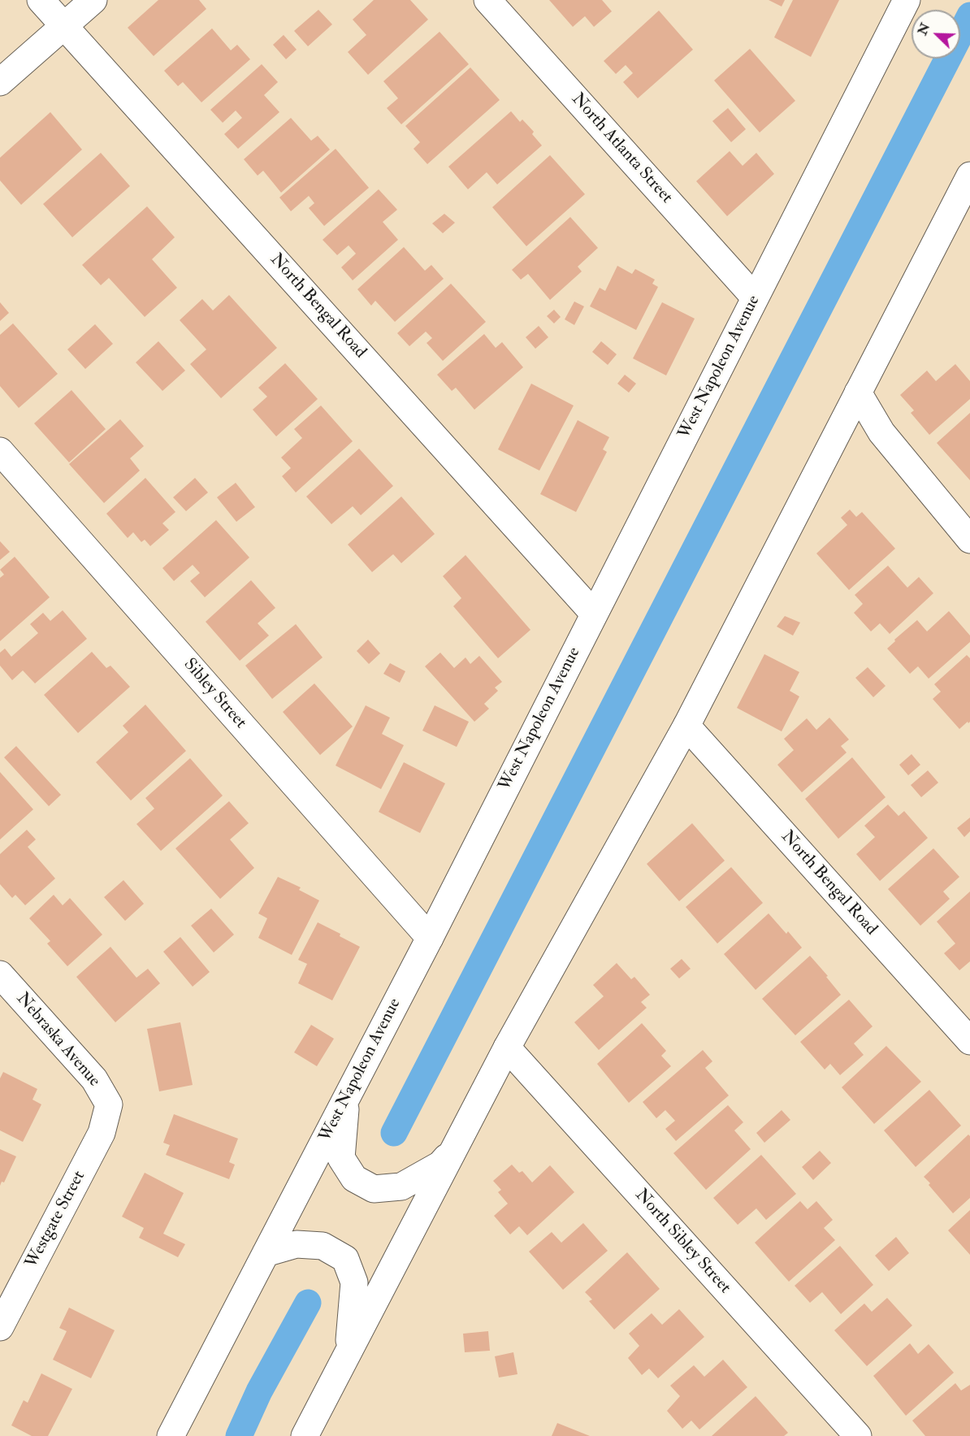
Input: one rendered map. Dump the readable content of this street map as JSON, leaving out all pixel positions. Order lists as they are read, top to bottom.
{
  "streets": {
    "street": [
      "North Atlanta Street",
      "North Bengal Road",
      "West Napoleon Avenue",
      "Sibley Street",
      "Nebraska Avenue",
      "Westgate Street",
      "North Sibley Street"
    ]
  },
  "crossings": [
    ["North Atlanta Street", "West Napoleon Avenue"],
    ["North Bengal Road", "West Napoleon Avenue"],
    ["West Napoleon Avenue", "Sibley Street"],
    ["Nebraska Avenue", "Westgate Street"]
  ],
  "north": "top left"
}
